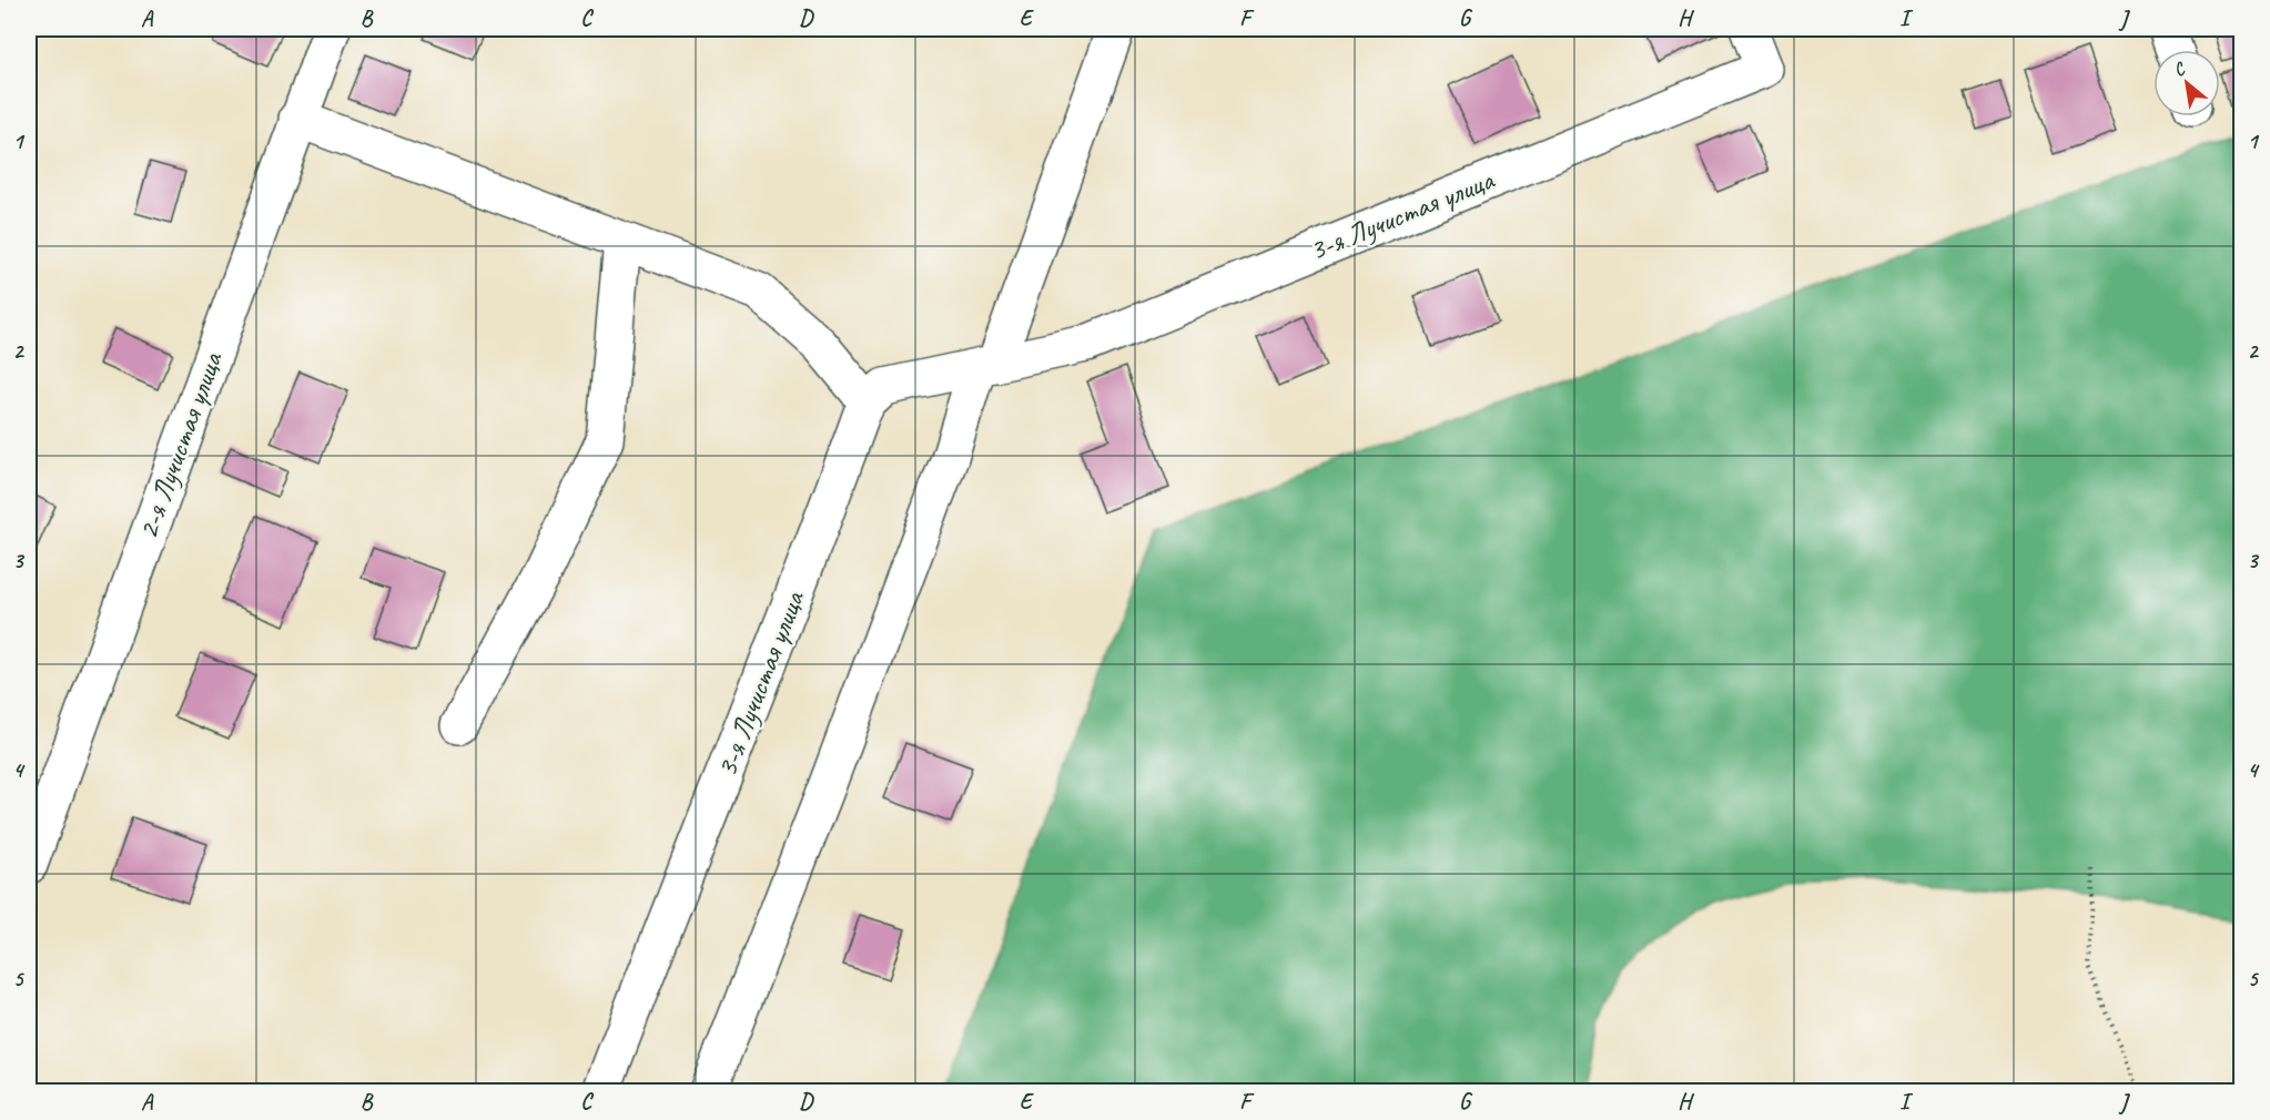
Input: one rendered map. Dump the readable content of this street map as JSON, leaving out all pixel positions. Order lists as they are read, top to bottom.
{
  "streets": {
    "street": ["3-я Лучистая улица", "2-я Лучистая улица"]
  },
  "north": "top left",
  "grid": {
    "columns": [
      "A",
      "B",
      "C",
      "D",
      "E",
      "F",
      "G",
      "H",
      "I",
      "J"
    ],
    "rows": [
      "1",
      "2",
      "3",
      "4",
      "5"
    ]
  }
}
